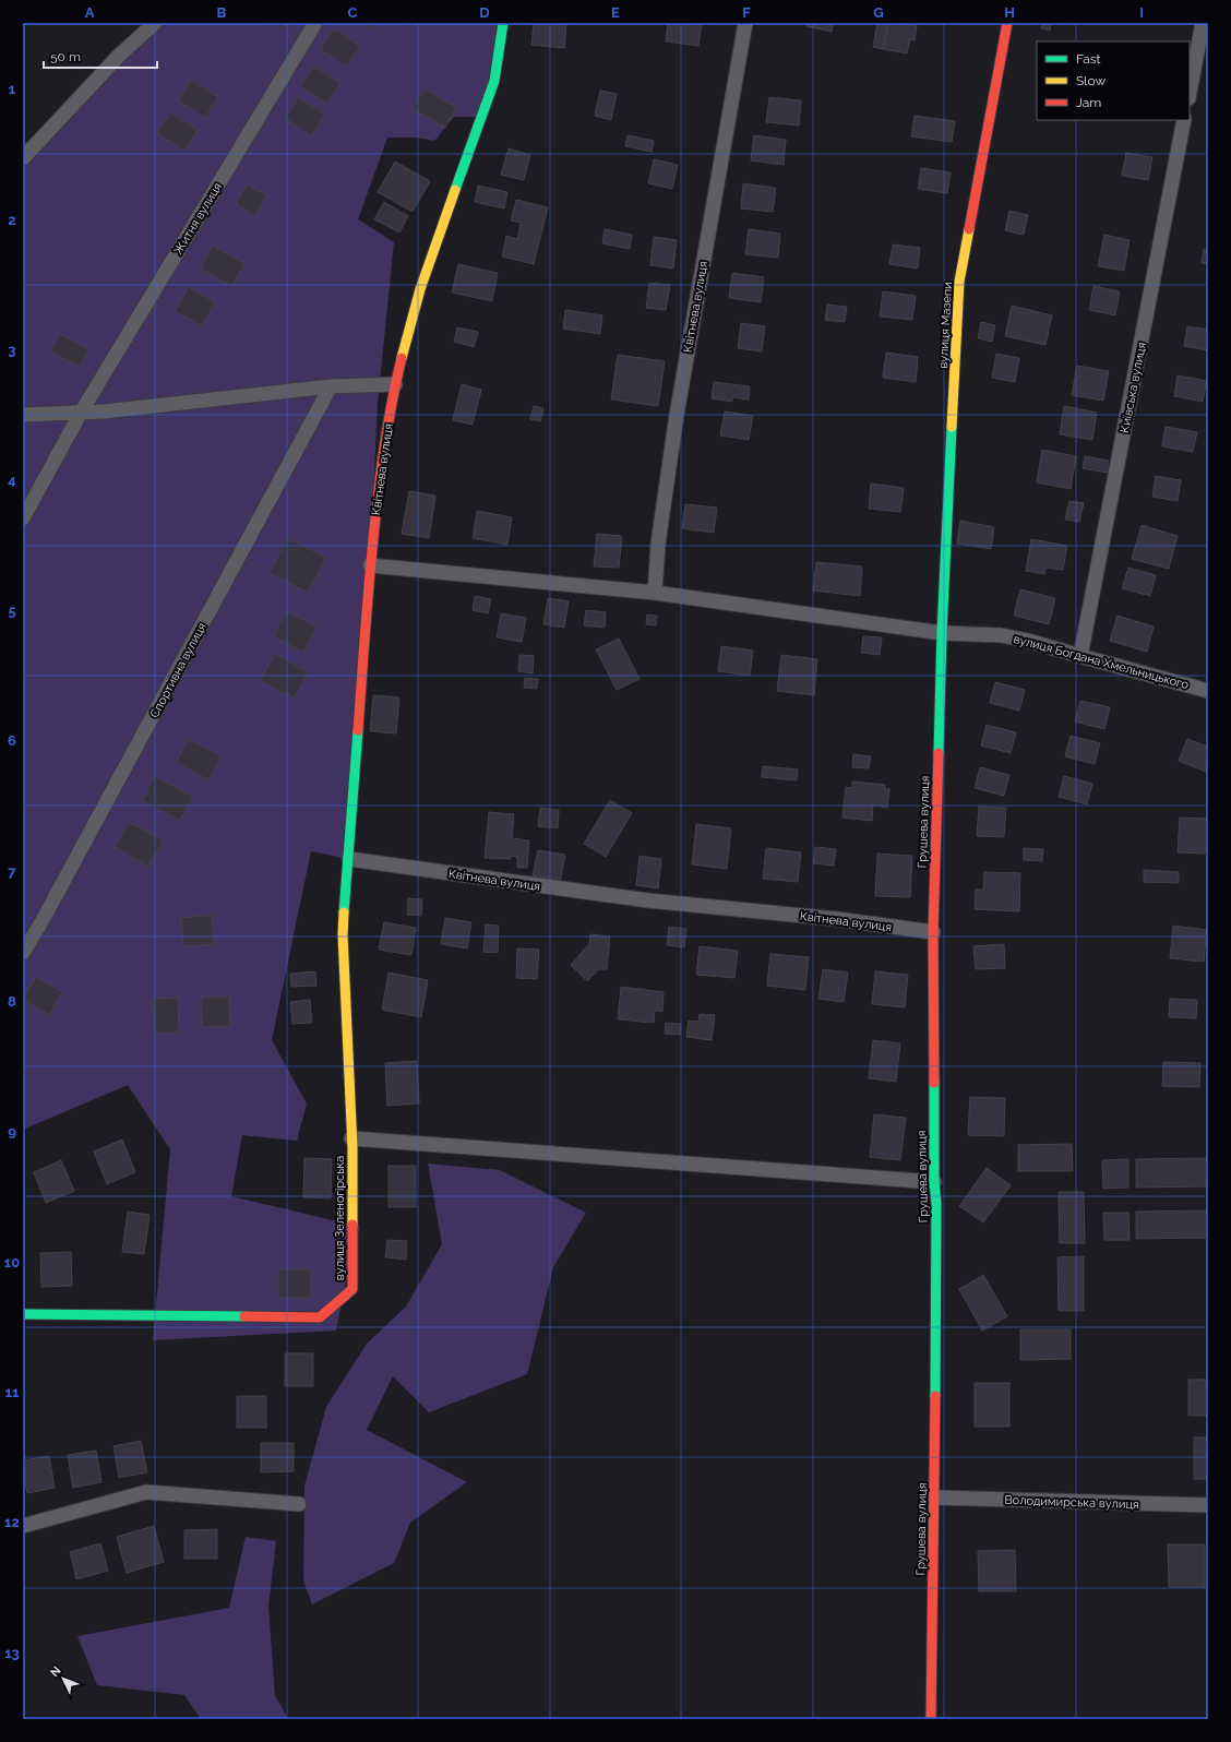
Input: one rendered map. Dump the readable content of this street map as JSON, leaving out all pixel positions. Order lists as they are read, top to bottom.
{
  "streets": {
    "street": [
      "Житня вулиця",
      "Квітнева вулиця",
      "вулиця Мазепи",
      "Київська вулиця",
      "вулиця Богдана Хмельницького",
      "Спортивна вулиця",
      "Грушева вулиця",
      "вулиця Зеленогірська",
      "Володимирська вулиця"
    ]
  },
  "crossings": [
    ["Квітнева вулиця", "Грушева вулиця"],
    ["Квітнева вулиця", "вулиця Зеленогірська"],
    ["вулиця Мазепи", "вулиця Богдана Хмельницького"],
    ["вулиця Мазепи", "Грушева вулиця"],
    ["Київська вулиця", "вулиця Богдана Хмельницького"],
    ["вулиця Богдана Хмельницького", "Грушева вулиця"],
    ["Грушева вулиця", "Володимирська вулиця"]
  ],
  "legend": ["Fast", "Slow", "Jam"],
  "scale_bar": "50 m",
  "north": "top left",
  "grid": {
    "columns": [
      "A",
      "B",
      "C",
      "D",
      "E",
      "F",
      "G",
      "H",
      "I"
    ],
    "rows": [
      "1",
      "2",
      "3",
      "4",
      "5",
      "6",
      "7",
      "8",
      "9",
      "10",
      "11",
      "12",
      "13"
    ]
  }
}
